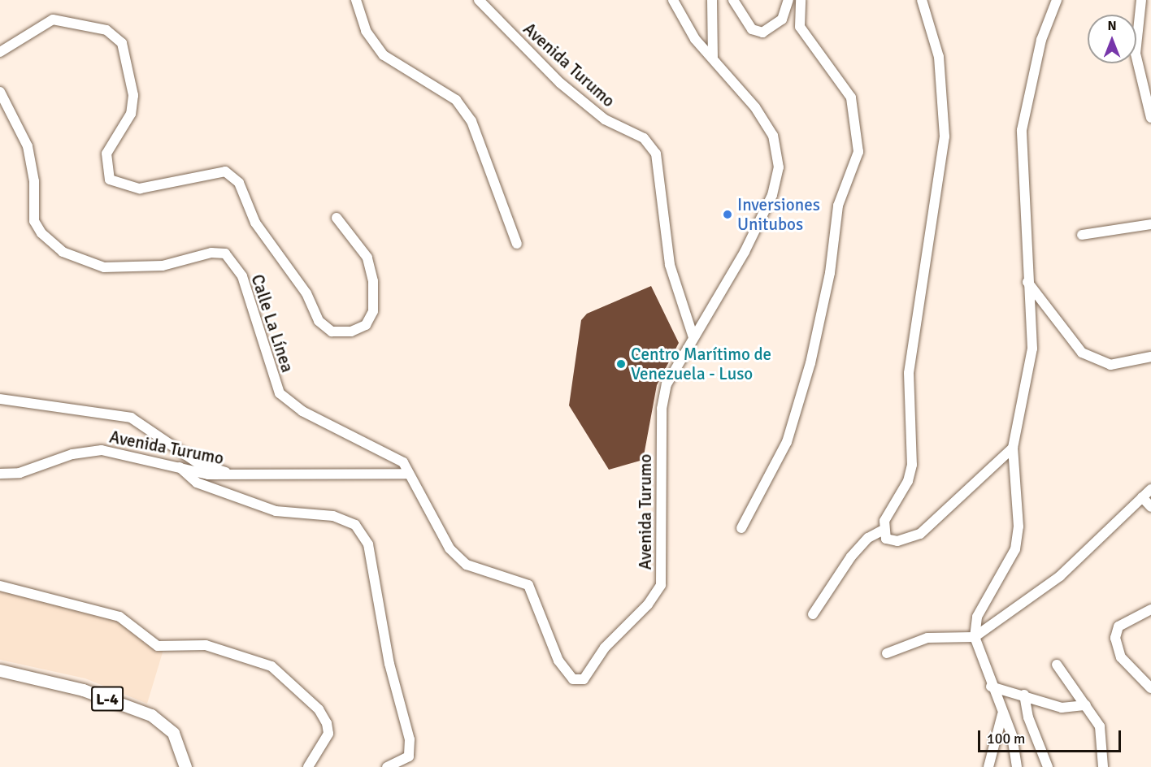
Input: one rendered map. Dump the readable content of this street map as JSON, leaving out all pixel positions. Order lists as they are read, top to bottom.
{
  "streets": {
    "main road": ["L-4"],
    "street": ["Avenida Turumo", "Calle La Línea"]
  },
  "crossings": [
    ["Avenida Turumo", "Calle La Línea"]
  ],
  "places": ["Inversiones Unitubos", "Centro Marítimo de Venezuela - Luso"],
  "scale_bar": "100 m",
  "north": "top"
}
